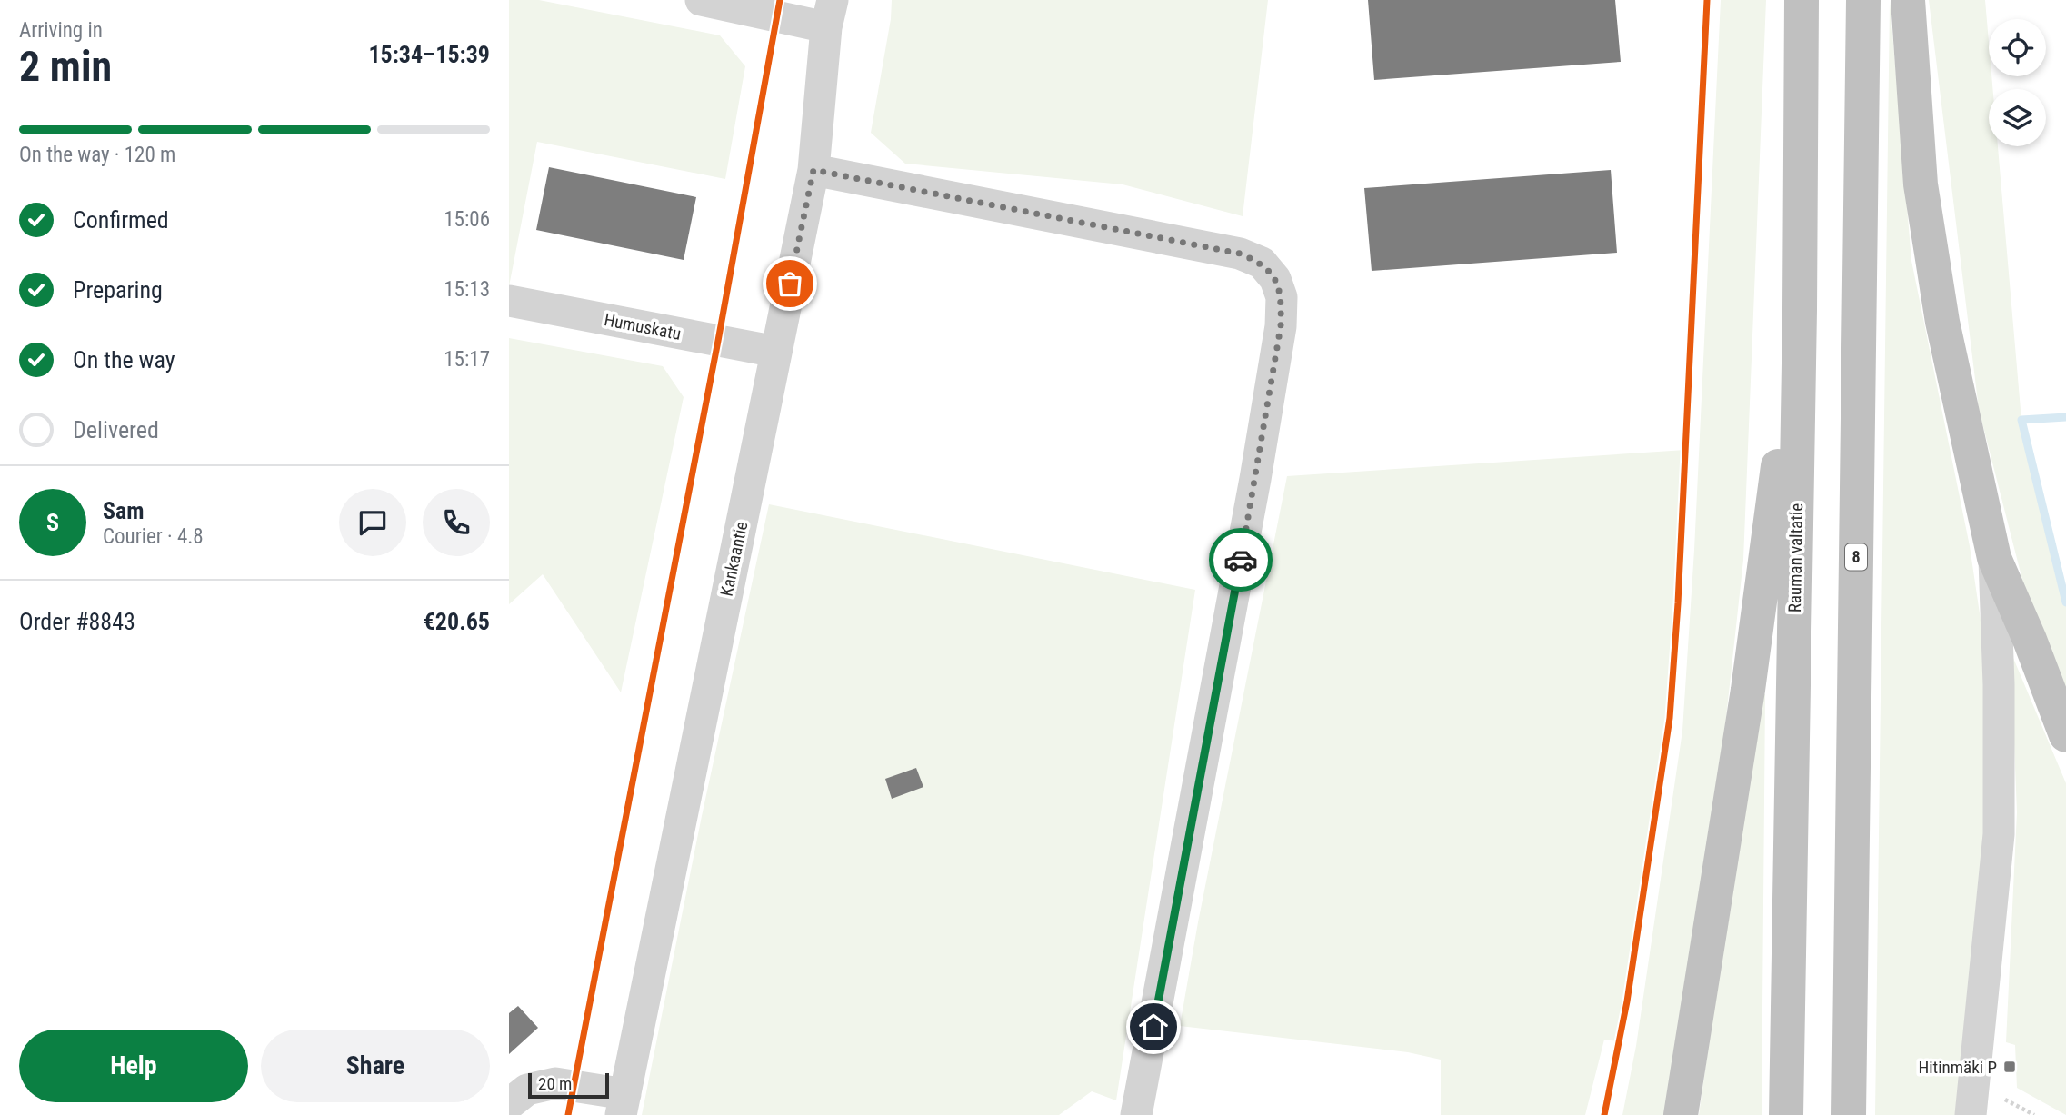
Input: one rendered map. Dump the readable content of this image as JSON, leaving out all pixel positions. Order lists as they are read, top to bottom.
{
  "streets": {
    "highway": ["8", "Rauman valtatie"],
    "street": ["Humuskatu", "Kankaantie"]
  },
  "crossings": [
    ["Humuskatu", "Kankaantie"]
  ],
  "places": {
    "transit": ["Hitinmäki P"]
  },
  "scale_bar": "20 m",
  "page": {
    "heading": ["2 min", "Arriving in", "15:34–15:39"],
    "panel": [
      "Sam",
      "Courier · 4.8",
      "Order #8843",
      "€20.65"
    ],
    "bar": "On the way · 120 m",
    "list": [
      ["Confirmed", "15:06"],
      ["Preparing", "15:13"],
      ["On the way", "15:17"],
      "Delivered"
    ],
    "round": "S",
    "buttons": ["Help", "Share"],
    "scale": "20 m"
  }
}
